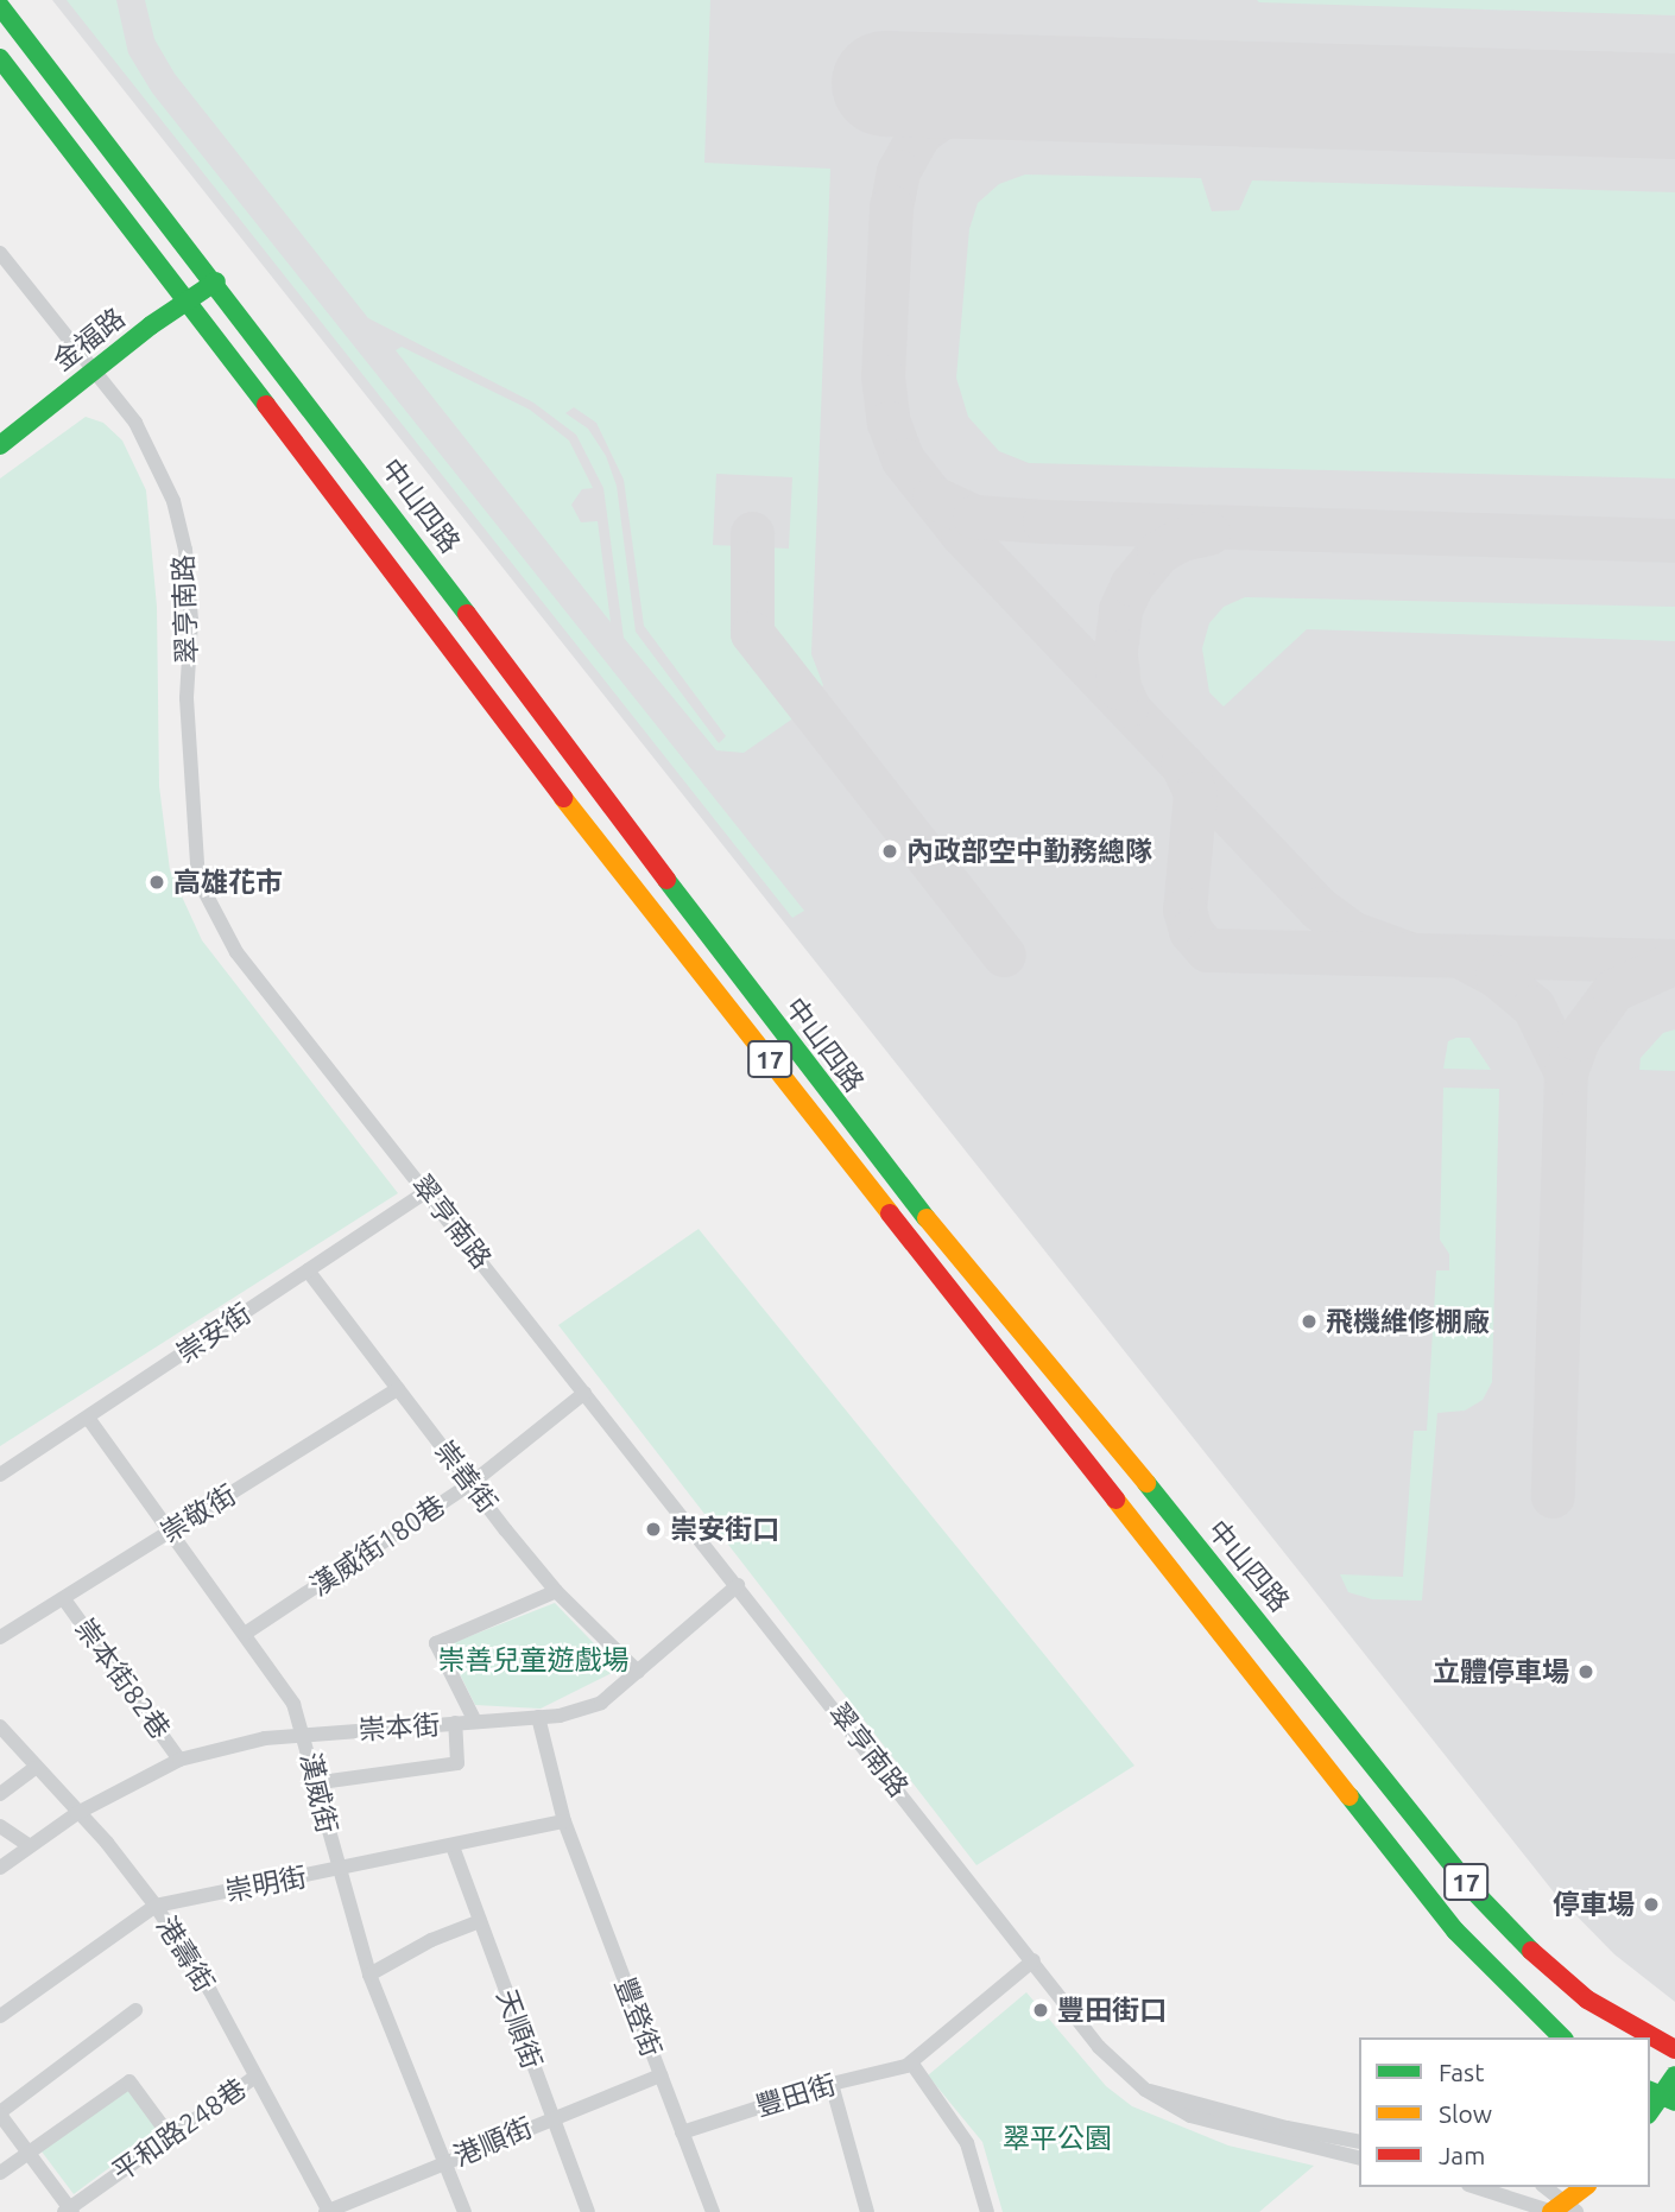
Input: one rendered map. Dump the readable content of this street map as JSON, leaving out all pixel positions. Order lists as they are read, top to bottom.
{
  "streets": {
    "main road": ["金福路", "中山四路", "17"],
    "street": [
      "翠亨南路",
      "崇安街",
      "崇善街",
      "崇敬街",
      "漢威街180巷",
      "崇本街82巷",
      "崇本街",
      "漢威街",
      "崇明街",
      "港壽街",
      "豐登街",
      "天順街",
      "豐田街",
      "平和路248巷",
      "港順街"
    ]
  },
  "crossings": [
    ["金福路", "中山四路"],
    ["金福路", "翠亨南路"],
    ["翠亨南路", "崇安街"],
    ["翠亨南路", "漢威街180巷"],
    ["翠亨南路", "崇本街"],
    ["翠亨南路", "豐田街"],
    ["崇安街", "崇善街"],
    ["崇安街", "漢威街"],
    ["崇善街", "崇敬街"],
    ["崇善街", "漢威街180巷"],
    ["崇善街", "崇本街"],
    ["崇敬街", "崇本街82巷"],
    ["崇敬街", "漢威街"],
    ["漢威街180巷", "漢威街"],
    ["崇本街82巷", "崇本街"],
    ["崇本街", "漢威街"],
    ["崇本街", "港壽街"],
    ["崇本街", "豐登街"],
    ["漢威街", "崇明街"],
    ["漢威街", "港順街"],
    ["崇明街", "港壽街"],
    ["崇明街", "豐登街"],
    ["崇明街", "天順街"],
    ["港壽街", "平和路248巷"],
    ["港壽街", "港順街"],
    ["豐登街", "豐田街"],
    ["豐登街", "港順街"],
    ["天順街", "港順街"]
  ],
  "parks": ["崇善兒童遊戲場", "翠平公園"],
  "places": [
    "內政部空中勤務總隊",
    "高雄花市",
    "飛機維修棚廠",
    "崇安街口",
    "立體停車場",
    "停車場",
    "豐田街口"
  ],
  "legend": ["Fast", "Slow", "Jam"]
}
